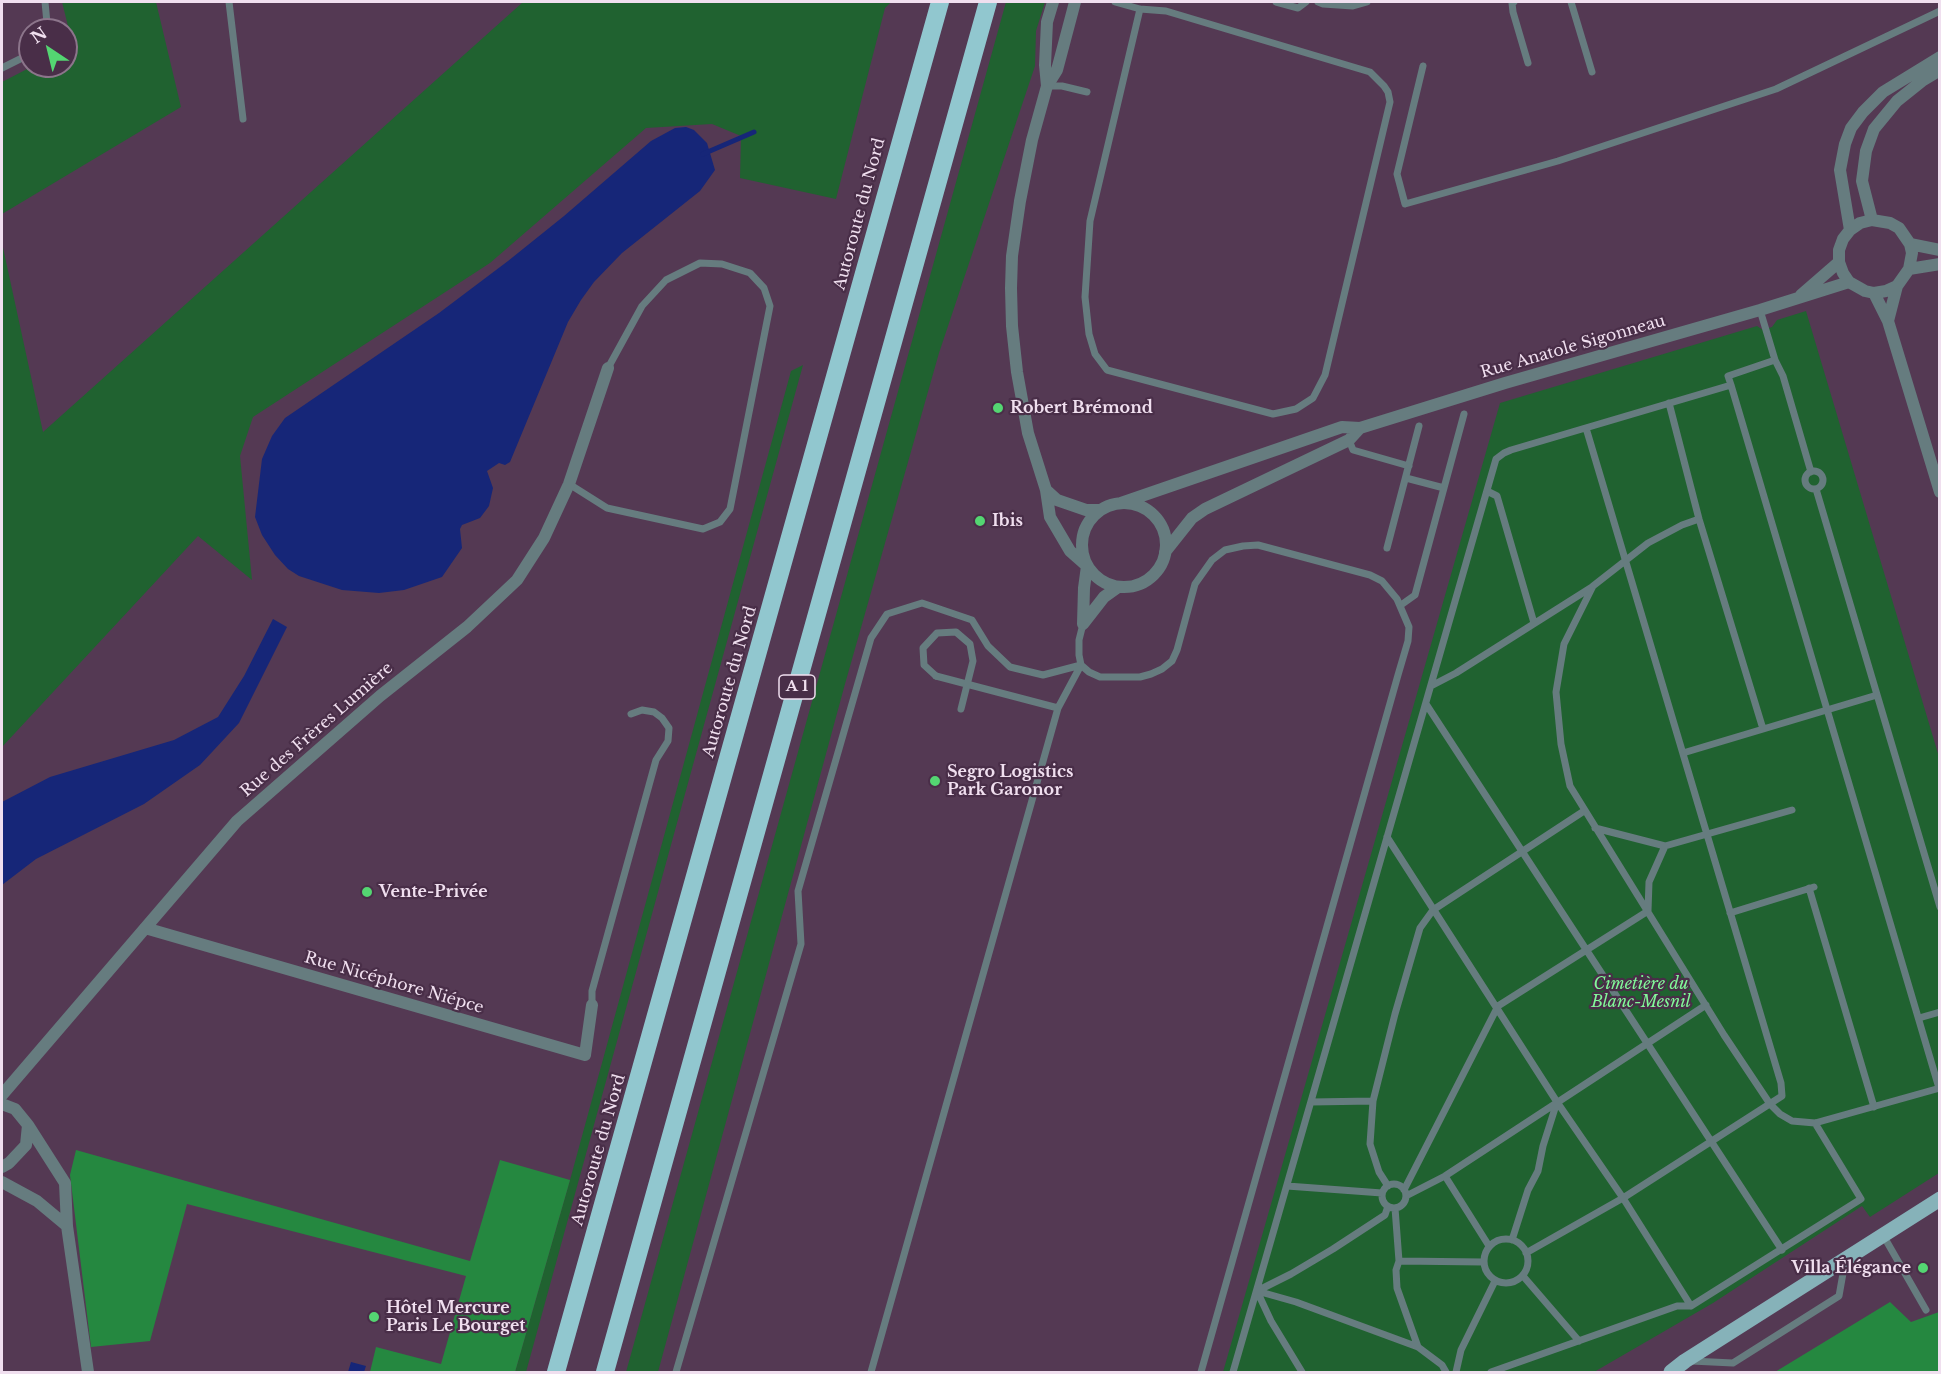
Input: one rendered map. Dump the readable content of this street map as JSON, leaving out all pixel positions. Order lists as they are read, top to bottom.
{
  "streets": {
    "highway": ["Autoroute du Nord", "A 1"],
    "street": ["Rue Anatole Sigonneau", "Rue des Frères Lumière", "Rue Nicéphore Niépce"]
  },
  "crossings": [
    ["Rue des Frères Lumière", "Rue Nicéphore Niépce"]
  ],
  "parks": ["Cimetière du Blanc-Mesnil"],
  "places": [
    "Robert Brémond",
    "Ibis",
    "Segro Logistics Park Garonor",
    "Vente-Privée",
    "Villa Élégance",
    "Hôtel Mercure Paris Le Bourget"
  ],
  "north": "top left"
}
